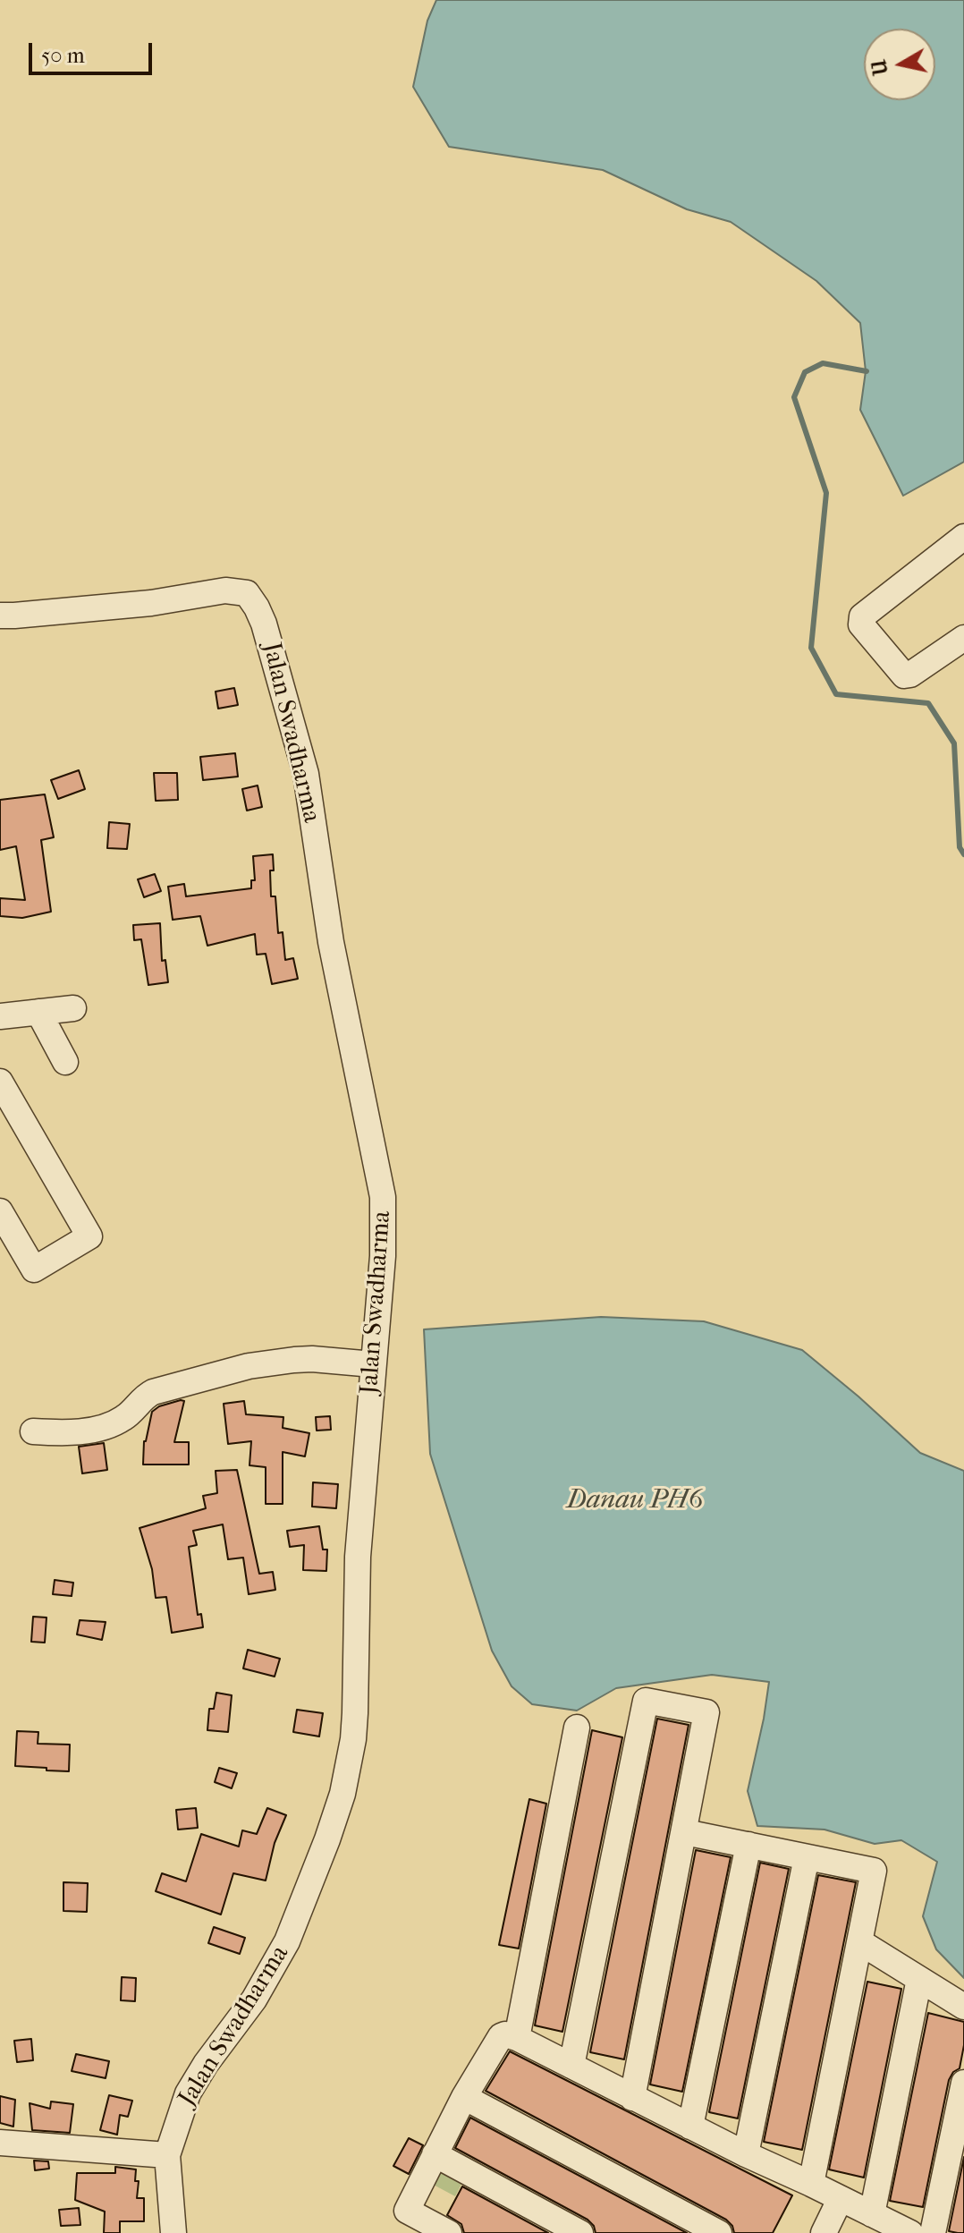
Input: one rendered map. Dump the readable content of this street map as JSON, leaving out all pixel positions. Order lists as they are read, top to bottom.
{
  "streets": {
    "street": ["Jalan Swadharma"]
  },
  "water": ["Danau PH6"],
  "scale_bar": "50 m",
  "north": "left"
}
